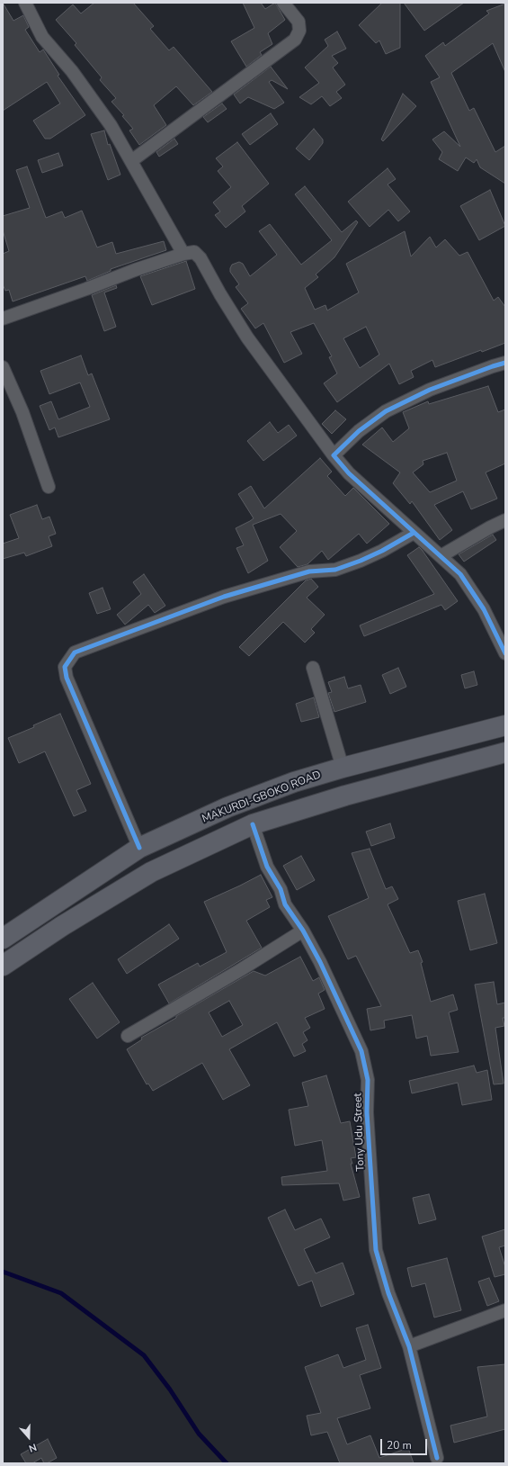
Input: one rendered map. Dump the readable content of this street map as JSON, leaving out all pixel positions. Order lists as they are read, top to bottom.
{
  "streets": {
    "main road": ["MAKURDI-GBOKO ROAD"],
    "street": ["Tony Udu Street"]
  },
  "scale_bar": "20 m",
  "north": "bottom"
}
